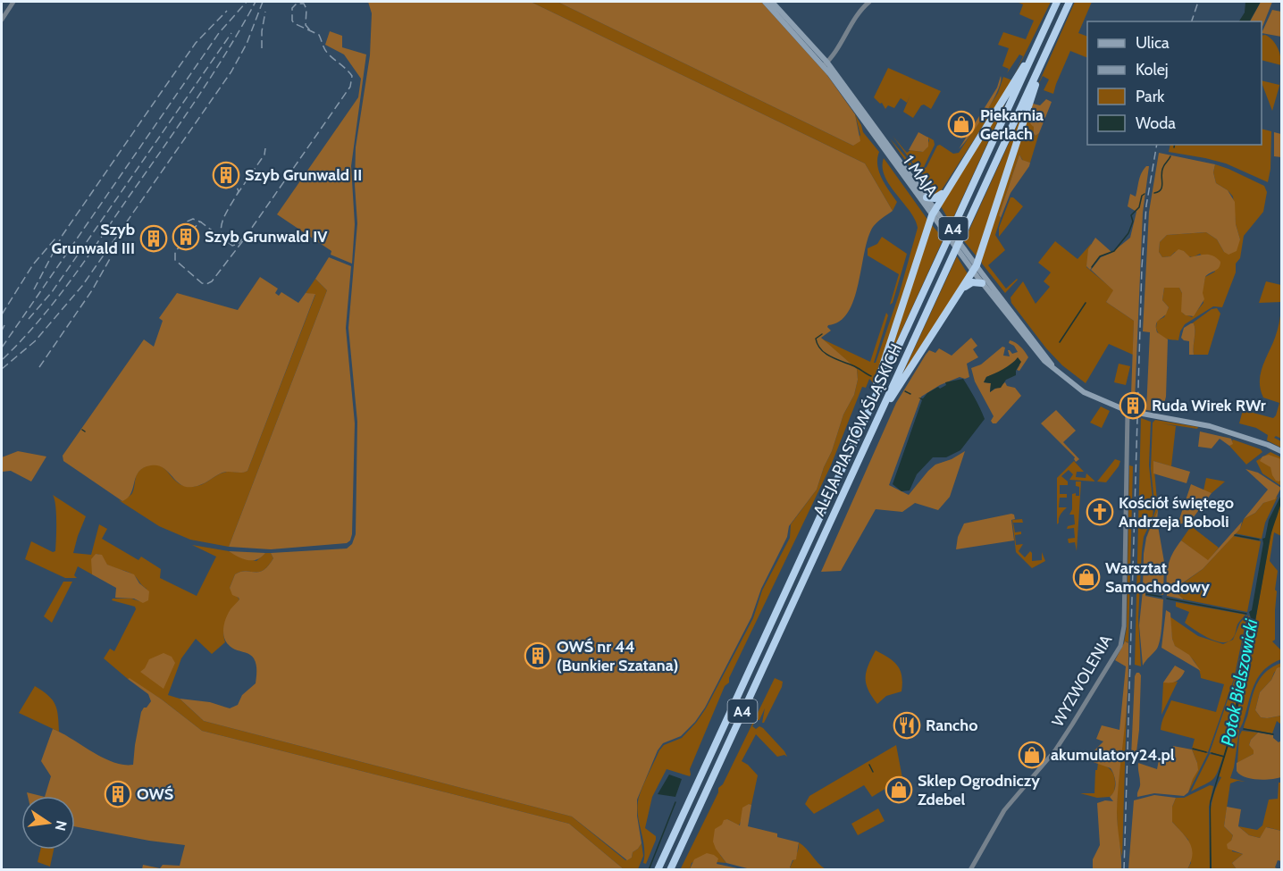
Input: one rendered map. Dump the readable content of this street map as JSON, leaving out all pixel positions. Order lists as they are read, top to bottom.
{
  "streets": {
    "highway": ["A4", "ALEJA PIASTÓW ŚLĄSKICH"],
    "main road": ["1 MAJA"],
    "street": ["WYZWOLENIA"]
  },
  "crossings": [
    ["1 MAJA", "WYZWOLENIA"]
  ],
  "water": ["Potok Bielszowicki"],
  "places": {
    "shop": [
      "Piekarnia Gerlach",
      "Warsztat Samochodowy",
      "akumulatory24.pl",
      "Sklep Ogrodniczy Zdebel"
    ],
    "building": [
      "Szyb Grunwald II",
      "Szyb Grunwald IV",
      "Szyb Grunwald III",
      "Ruda Wirek RWr",
      "OWŚ nr 44 (Bunkier Szatana)",
      "OWŚ"
    ],
    "church": ["Kościół świętego Andrzeja Boboli"],
    "restaurant": ["Rancho"]
  },
  "legend": [
    "Ulica",
    "Kolej",
    "Park",
    "Woda"
  ],
  "north": "right"
}
